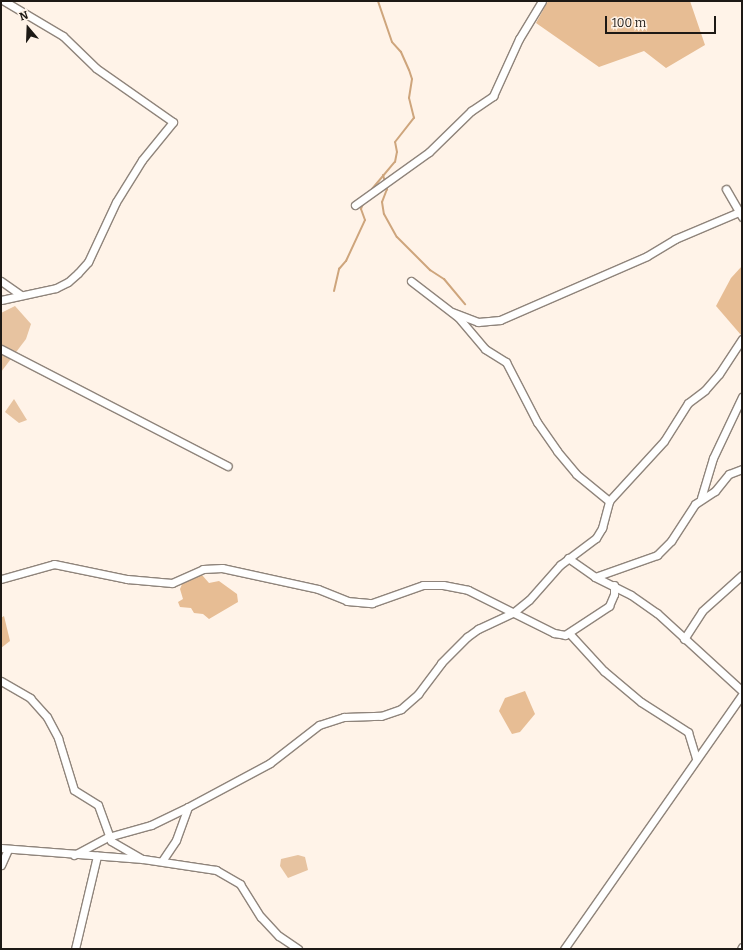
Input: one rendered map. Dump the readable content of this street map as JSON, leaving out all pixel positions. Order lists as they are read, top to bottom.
{
  "scale_bar": "100 m",
  "north": "top"
}
